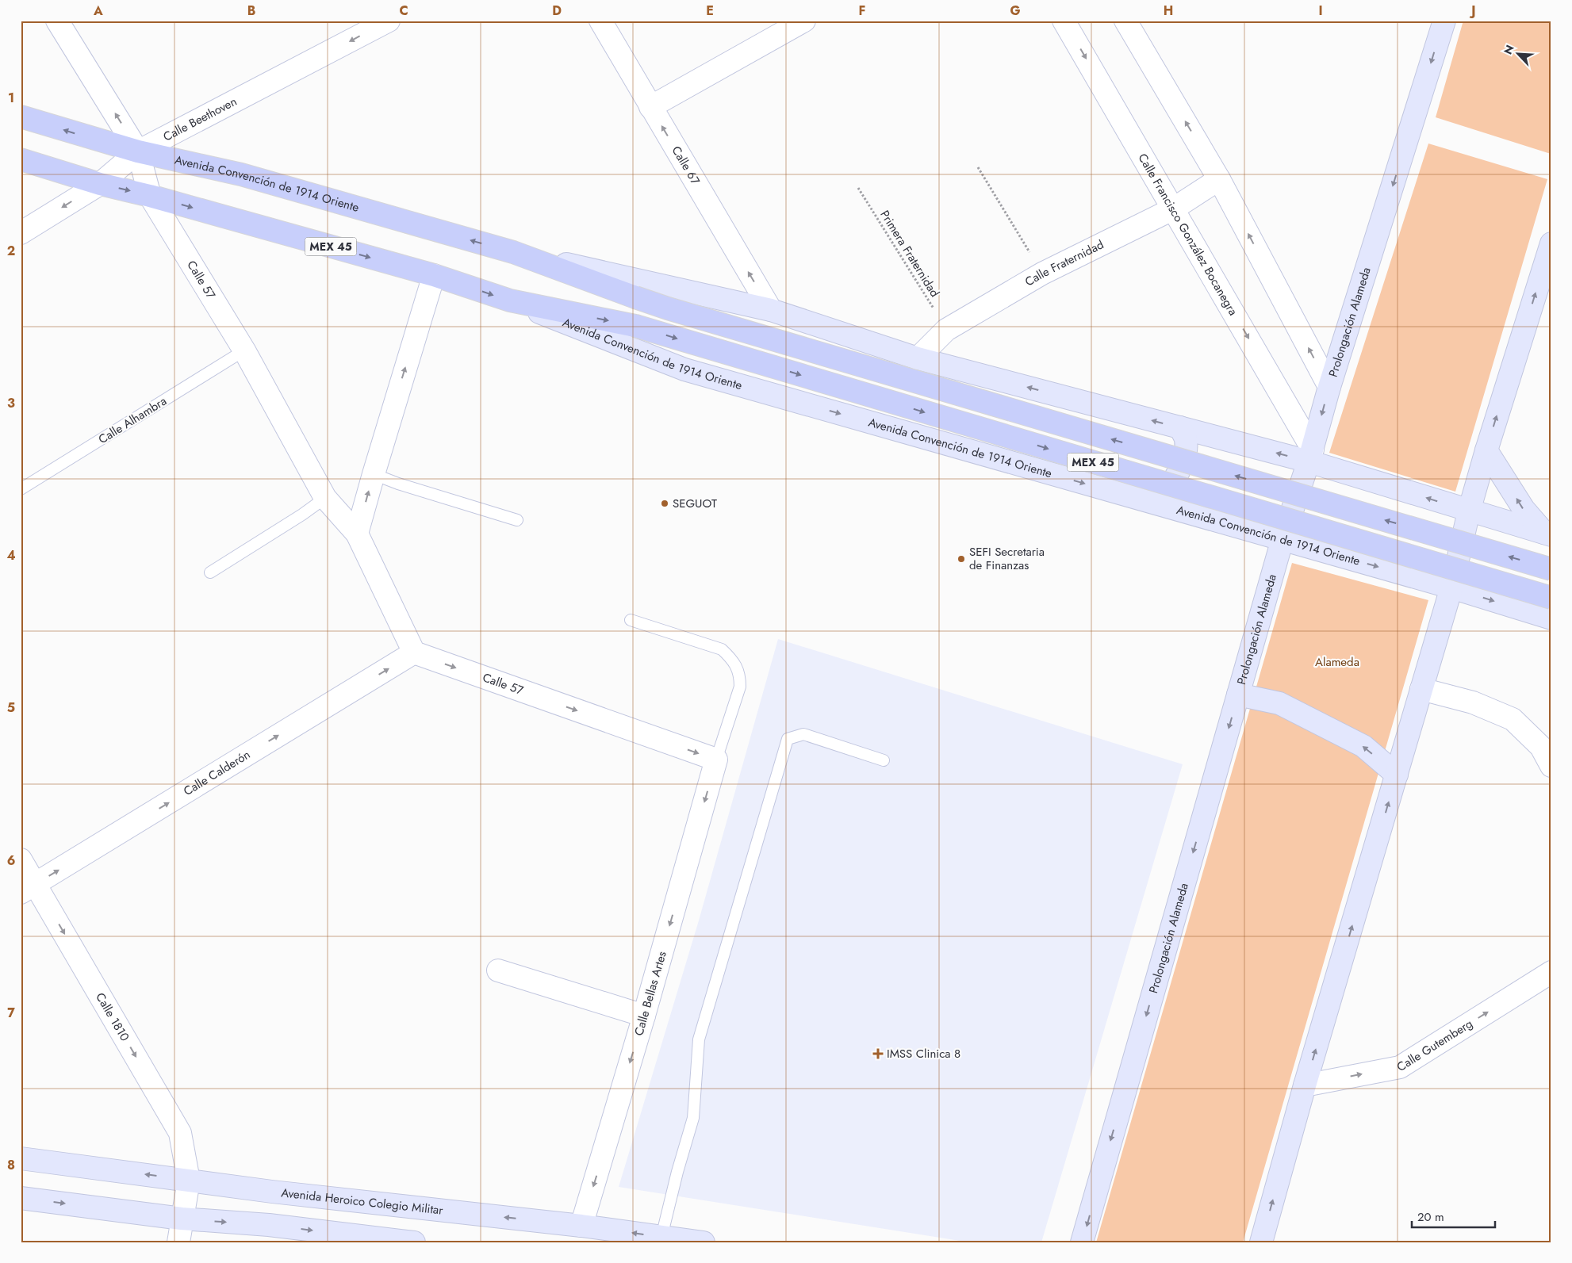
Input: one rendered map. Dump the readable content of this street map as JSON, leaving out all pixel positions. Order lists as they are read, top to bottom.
{
  "streets": {
    "main road": [
      "Avenida Convención de 1914 Oriente",
      "MEX 45",
      "Prolongación Alameda",
      "Avenida Heroico Colegio Militar"
    ],
    "street": [
      "Calle Beethoven",
      "Calle 67",
      "Calle Francisco González Bocanegra",
      "Calle Fraternidad",
      "Calle 57",
      "Calle Calderón",
      "Calle Bellas Artes",
      "Calle 1810",
      "Calle Gutemberg"
    ],
    "lane": ["Calle Alhambra"],
    "path": ["Primera Fraternidad"]
  },
  "crossings": [
    ["Calle Beethoven", "Avenida Convención de 1914 Oriente"],
    ["Calle Beethoven", "Calle 57"],
    ["Calle 67", "Avenida Convención de 1914 Oriente"],
    ["Avenida Convención de 1914 Oriente", "Calle Francisco González Bocanegra"],
    ["Avenida Convención de 1914 Oriente", "Calle Fraternidad"],
    ["Avenida Convención de 1914 Oriente", "Calle 57"],
    ["Avenida Convención de 1914 Oriente", "Prolongación Alameda"],
    ["Calle Francisco González Bocanegra", "Calle Fraternidad"],
    ["Calle Francisco González Bocanegra", "Prolongación Alameda"],
    ["Primera Fraternidad", "Calle Fraternidad"],
    ["Calle 57", "Calle Alhambra"],
    ["Calle 57", "Calle Calderón"],
    ["Calle 57", "Calle Bellas Artes"],
    ["Calle Calderón", "Calle 1810"],
    ["Calle Bellas Artes", "Avenida Heroico Colegio Militar"],
    ["Calle 1810", "Avenida Heroico Colegio Militar"]
  ],
  "one_way": [
    "Calle Beethoven",
    "Calle 67",
    "Calle Calderón",
    "Calle Bellas Artes",
    "Calle 1810",
    "Calle Gutemberg"
  ],
  "parks": ["Alameda"],
  "places": {
    "other": ["SEGUOT", "SEFI Secretaria de Finanzas"],
    "health": ["IMSS Clinica 8"]
  },
  "scale_bar": "20 m",
  "north": "top left",
  "grid": {
    "columns": [
      "A",
      "B",
      "C",
      "D",
      "E",
      "F",
      "G",
      "H",
      "I",
      "J"
    ],
    "rows": [
      "1",
      "2",
      "3",
      "4",
      "5",
      "6",
      "7",
      "8"
    ]
  }
}
